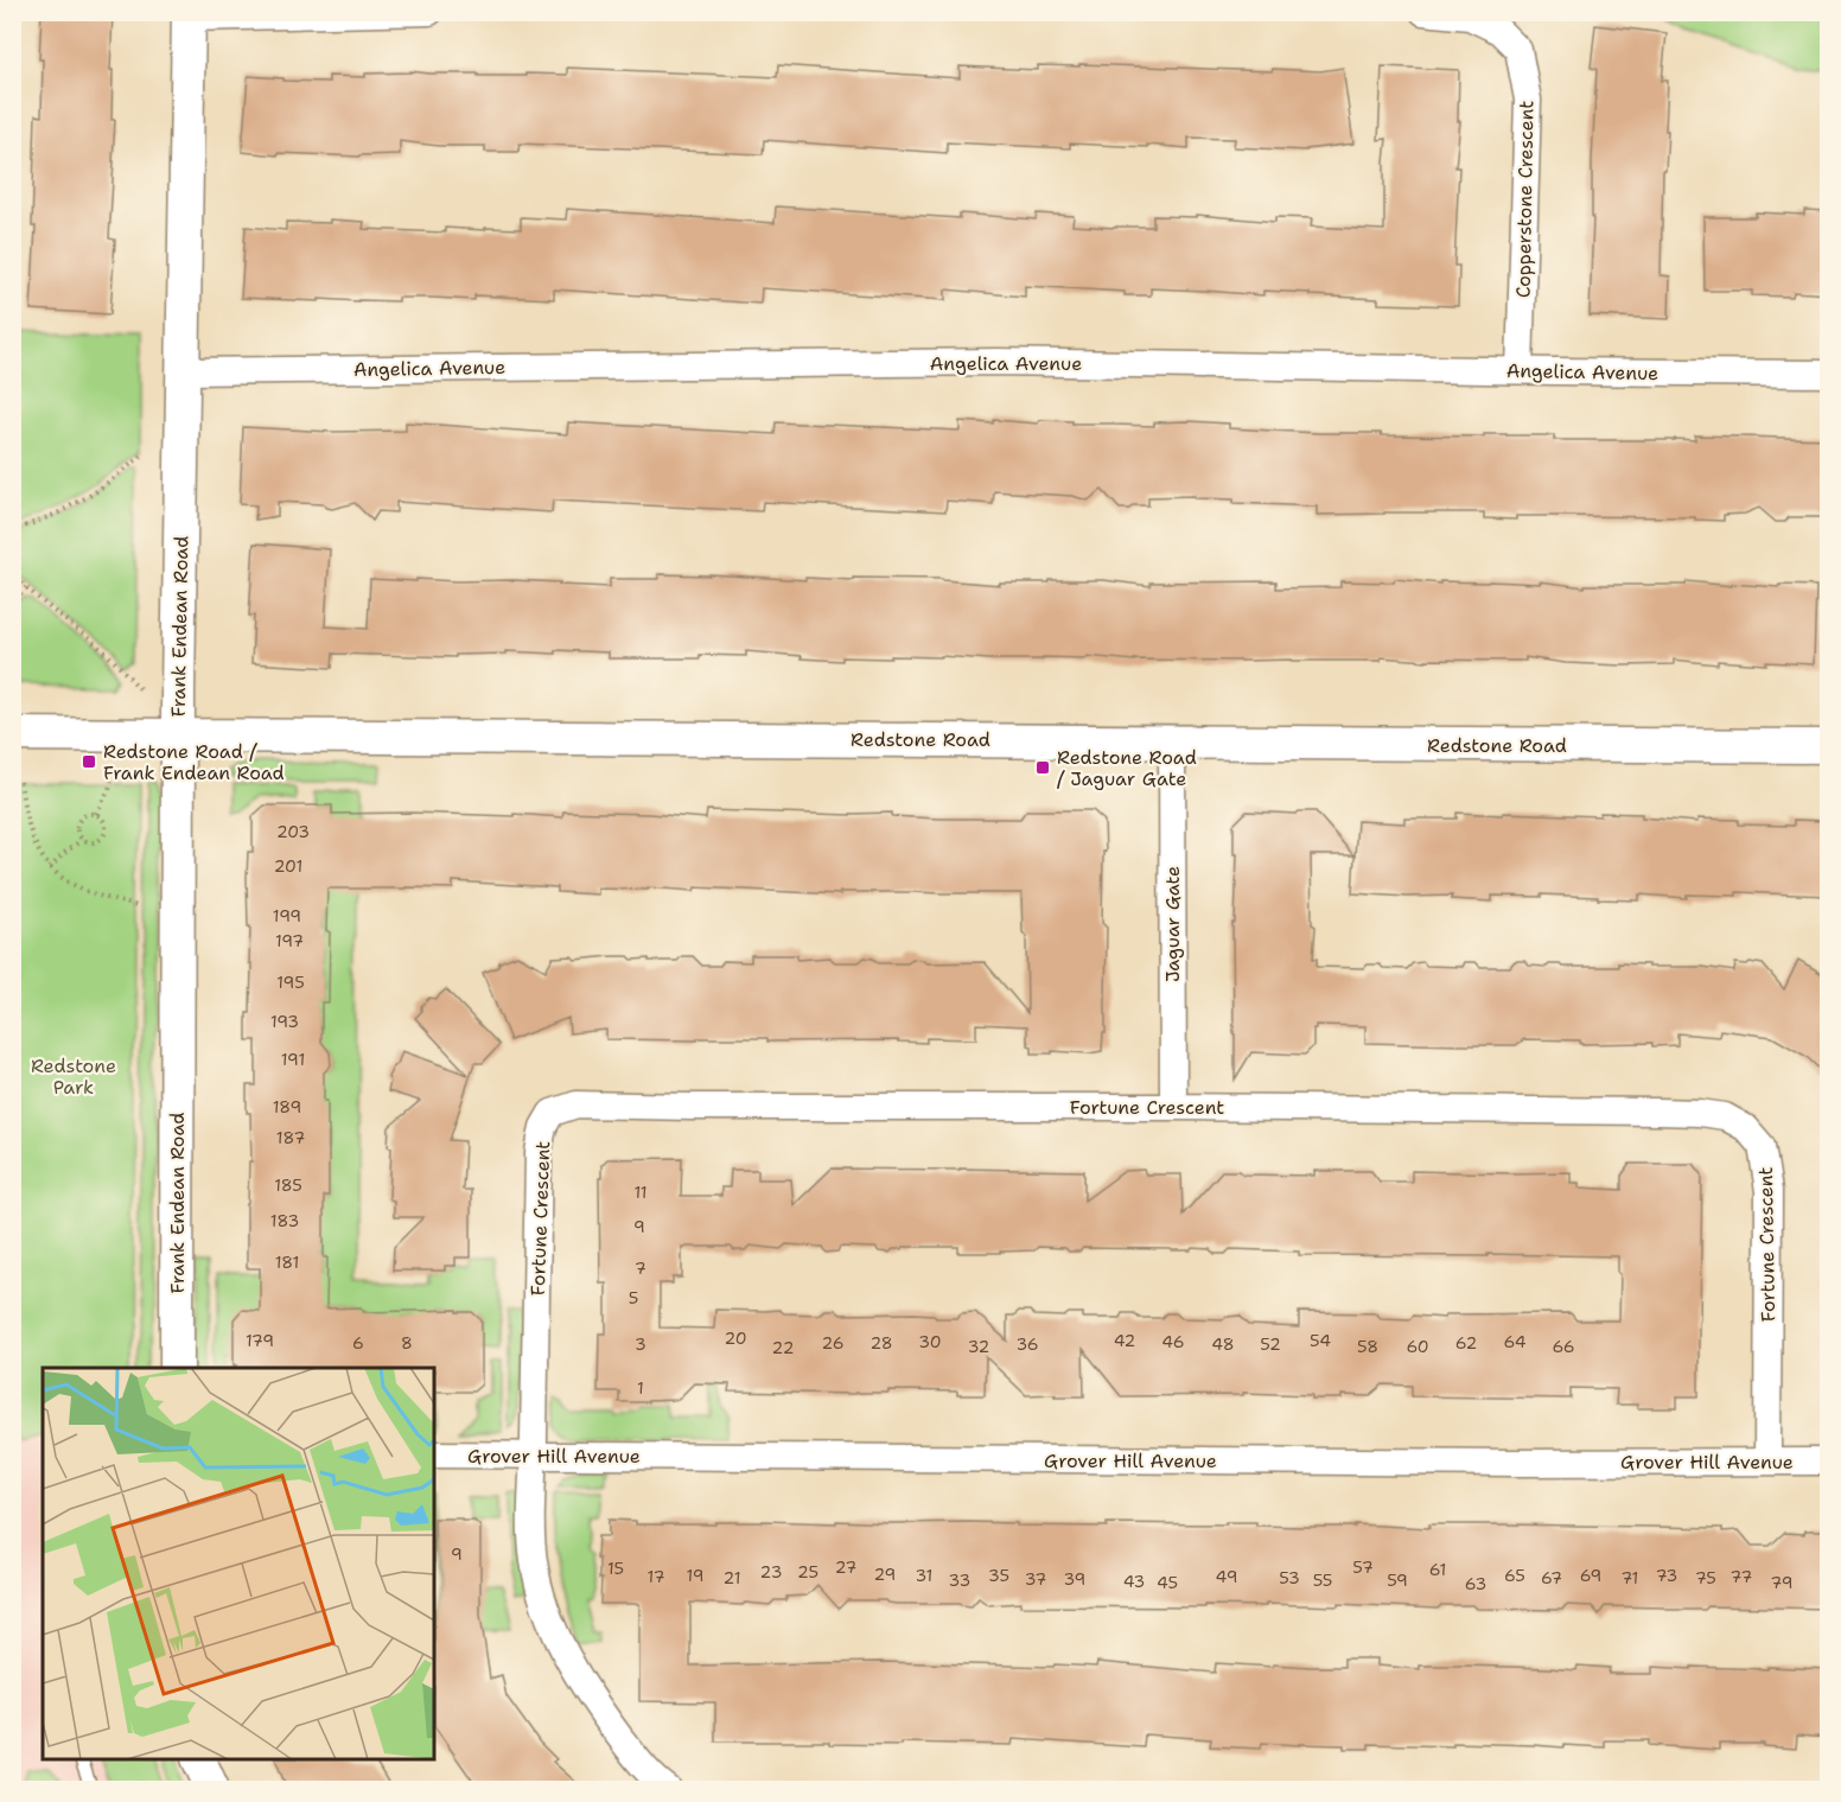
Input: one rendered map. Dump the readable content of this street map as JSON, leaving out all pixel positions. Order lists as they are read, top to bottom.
{
  "streets": {
    "street": [
      "Copperstone Crescent",
      "Angelica Avenue",
      "Frank Endean Road",
      "Redstone Road",
      "Jaguar Gate",
      "Fortune Crescent",
      "Grover Hill Avenue"
    ]
  },
  "crossings": [
    ["Copperstone Crescent", "Angelica Avenue"],
    ["Angelica Avenue", "Frank Endean Road"],
    ["Frank Endean Road", "Redstone Road"],
    ["Redstone Road", "Jaguar Gate"],
    ["Jaguar Gate", "Fortune Crescent"],
    ["Fortune Crescent", "Grover Hill Avenue"]
  ],
  "parks": ["Redstone Park"],
  "places": {
    "transit": ["Redstone Road / Frank Endean Road", "Redstone Road / Jaguar Gate"]
  },
  "house_numbers": [
    "203",
    "201",
    "199",
    "197",
    "195",
    "193",
    "191",
    "189",
    "187",
    "185",
    "11",
    "183",
    "9",
    "181",
    "7",
    "5",
    "20",
    "179",
    "42",
    "54",
    "30",
    "46",
    "64",
    "6",
    "8",
    "26",
    "28",
    "62",
    "3",
    "36",
    "48",
    "52",
    "32",
    "58",
    "60",
    "66",
    "22",
    "1",
    "9",
    "27",
    "57",
    "15",
    "61",
    "23",
    "25",
    "29",
    "19",
    "31",
    "35",
    "65",
    "69",
    "73",
    "17",
    "49",
    "77",
    "21",
    "53",
    "67",
    "71",
    "75",
    "37",
    "39",
    "33",
    "55",
    "59",
    "43",
    "45",
    "79",
    "63"
  ]
}
